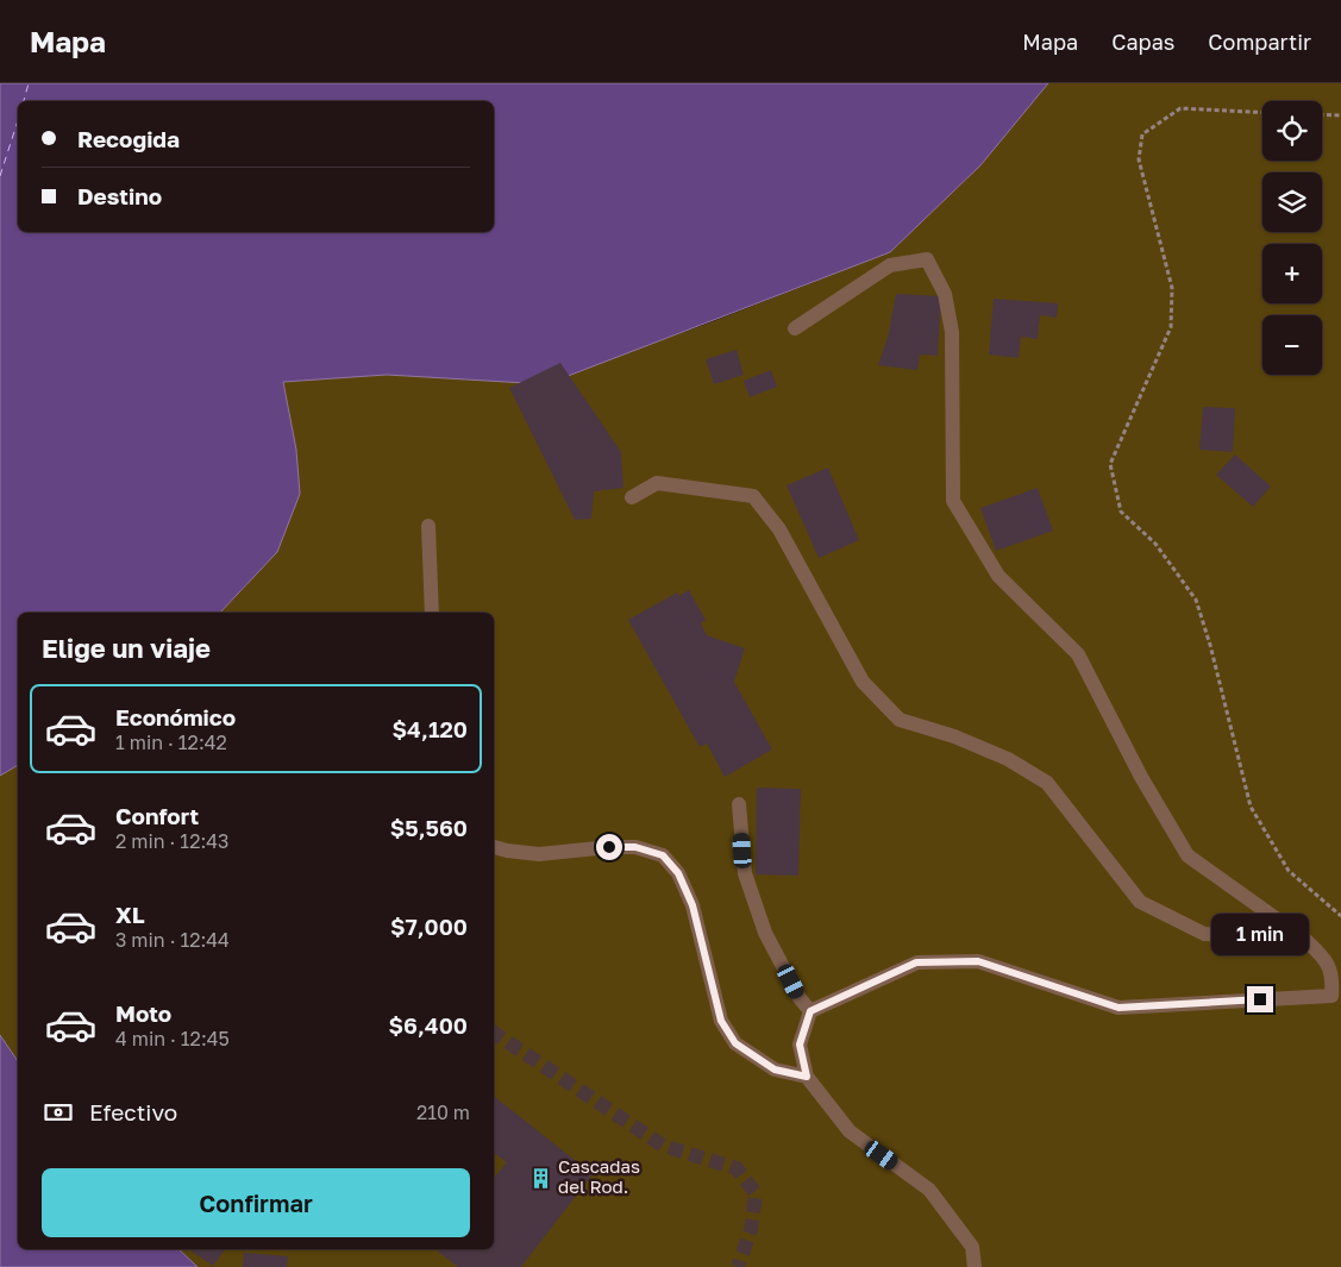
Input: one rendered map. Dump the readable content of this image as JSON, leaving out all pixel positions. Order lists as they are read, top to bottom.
{
  "places": {
    "building": ["Cascadas del Rod."]
  },
  "page": {
    "header": "Mapa",
    "nav": ["Mapa", "Capas", "Compartir"],
    "map_buttons": ["+", "−"],
    "banner": ["Recogida", "Destino"],
    "heading": "Elige un viaje",
    "list": [
      {
        "name": "Económico",
        "note": "1 min · 12:42",
        "value": "$4,120"
      },
      {
        "name": "Confort",
        "note": "2 min · 12:43",
        "value": "$5,560"
      },
      {
        "name": "XL",
        "note": "3 min · 12:44",
        "value": "$7,000"
      },
      {
        "name": "Moto",
        "note": "4 min · 12:45",
        "value": "$6,400"
      }
    ],
    "bubble": "1 min",
    "pay": ["Efectivo", "210 m"],
    "buttons": "Confirmar"
  }
}
